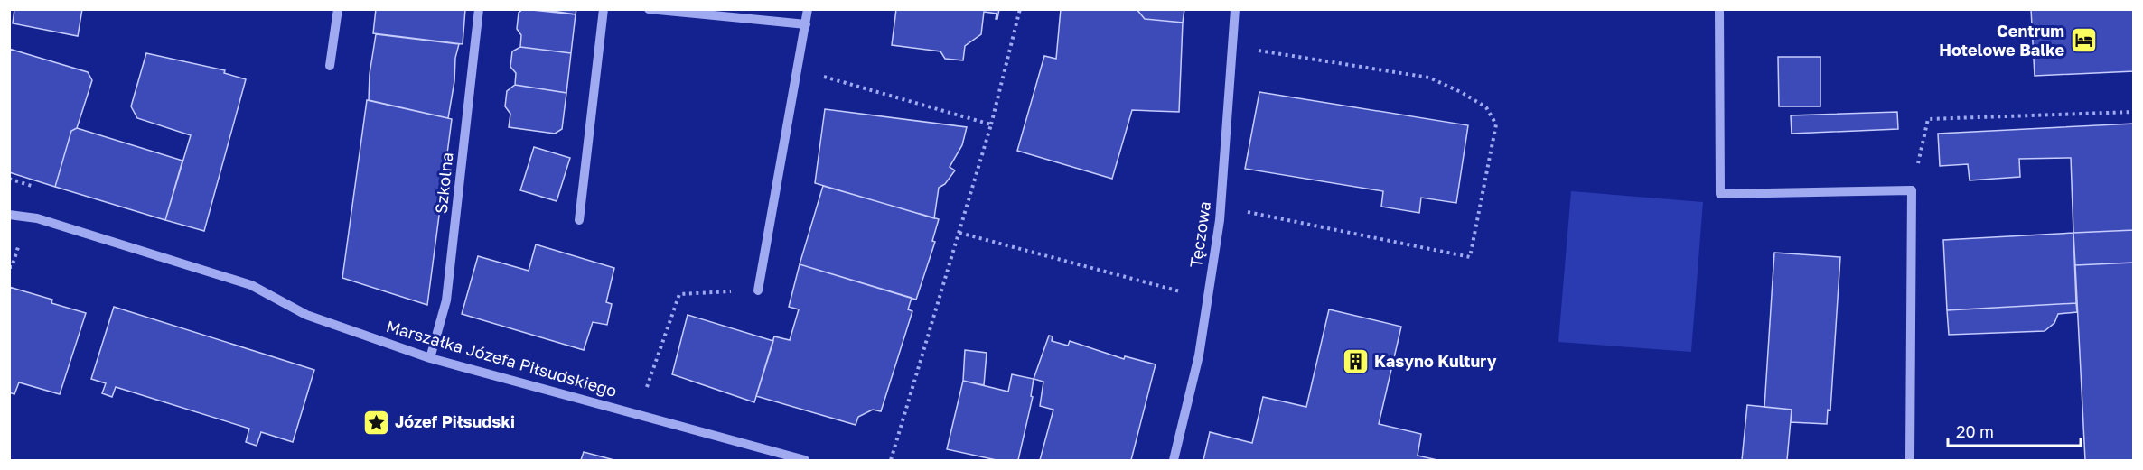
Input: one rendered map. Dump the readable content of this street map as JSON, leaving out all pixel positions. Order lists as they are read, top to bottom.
{
  "streets": {
    "street": ["Szkolna", "Tęczowa", "Marszałka Józefa Piłsudskiego"]
  },
  "crossings": [
    ["Szkolna", "Marszałka Józefa Piłsudskiego"]
  ],
  "places": {
    "hotel": ["Centrum Hotelowe Balke"],
    "building": ["Kasyno Kultury"],
    "place": ["Józef Piłsudski"]
  },
  "scale_bar": "20 m"
}
